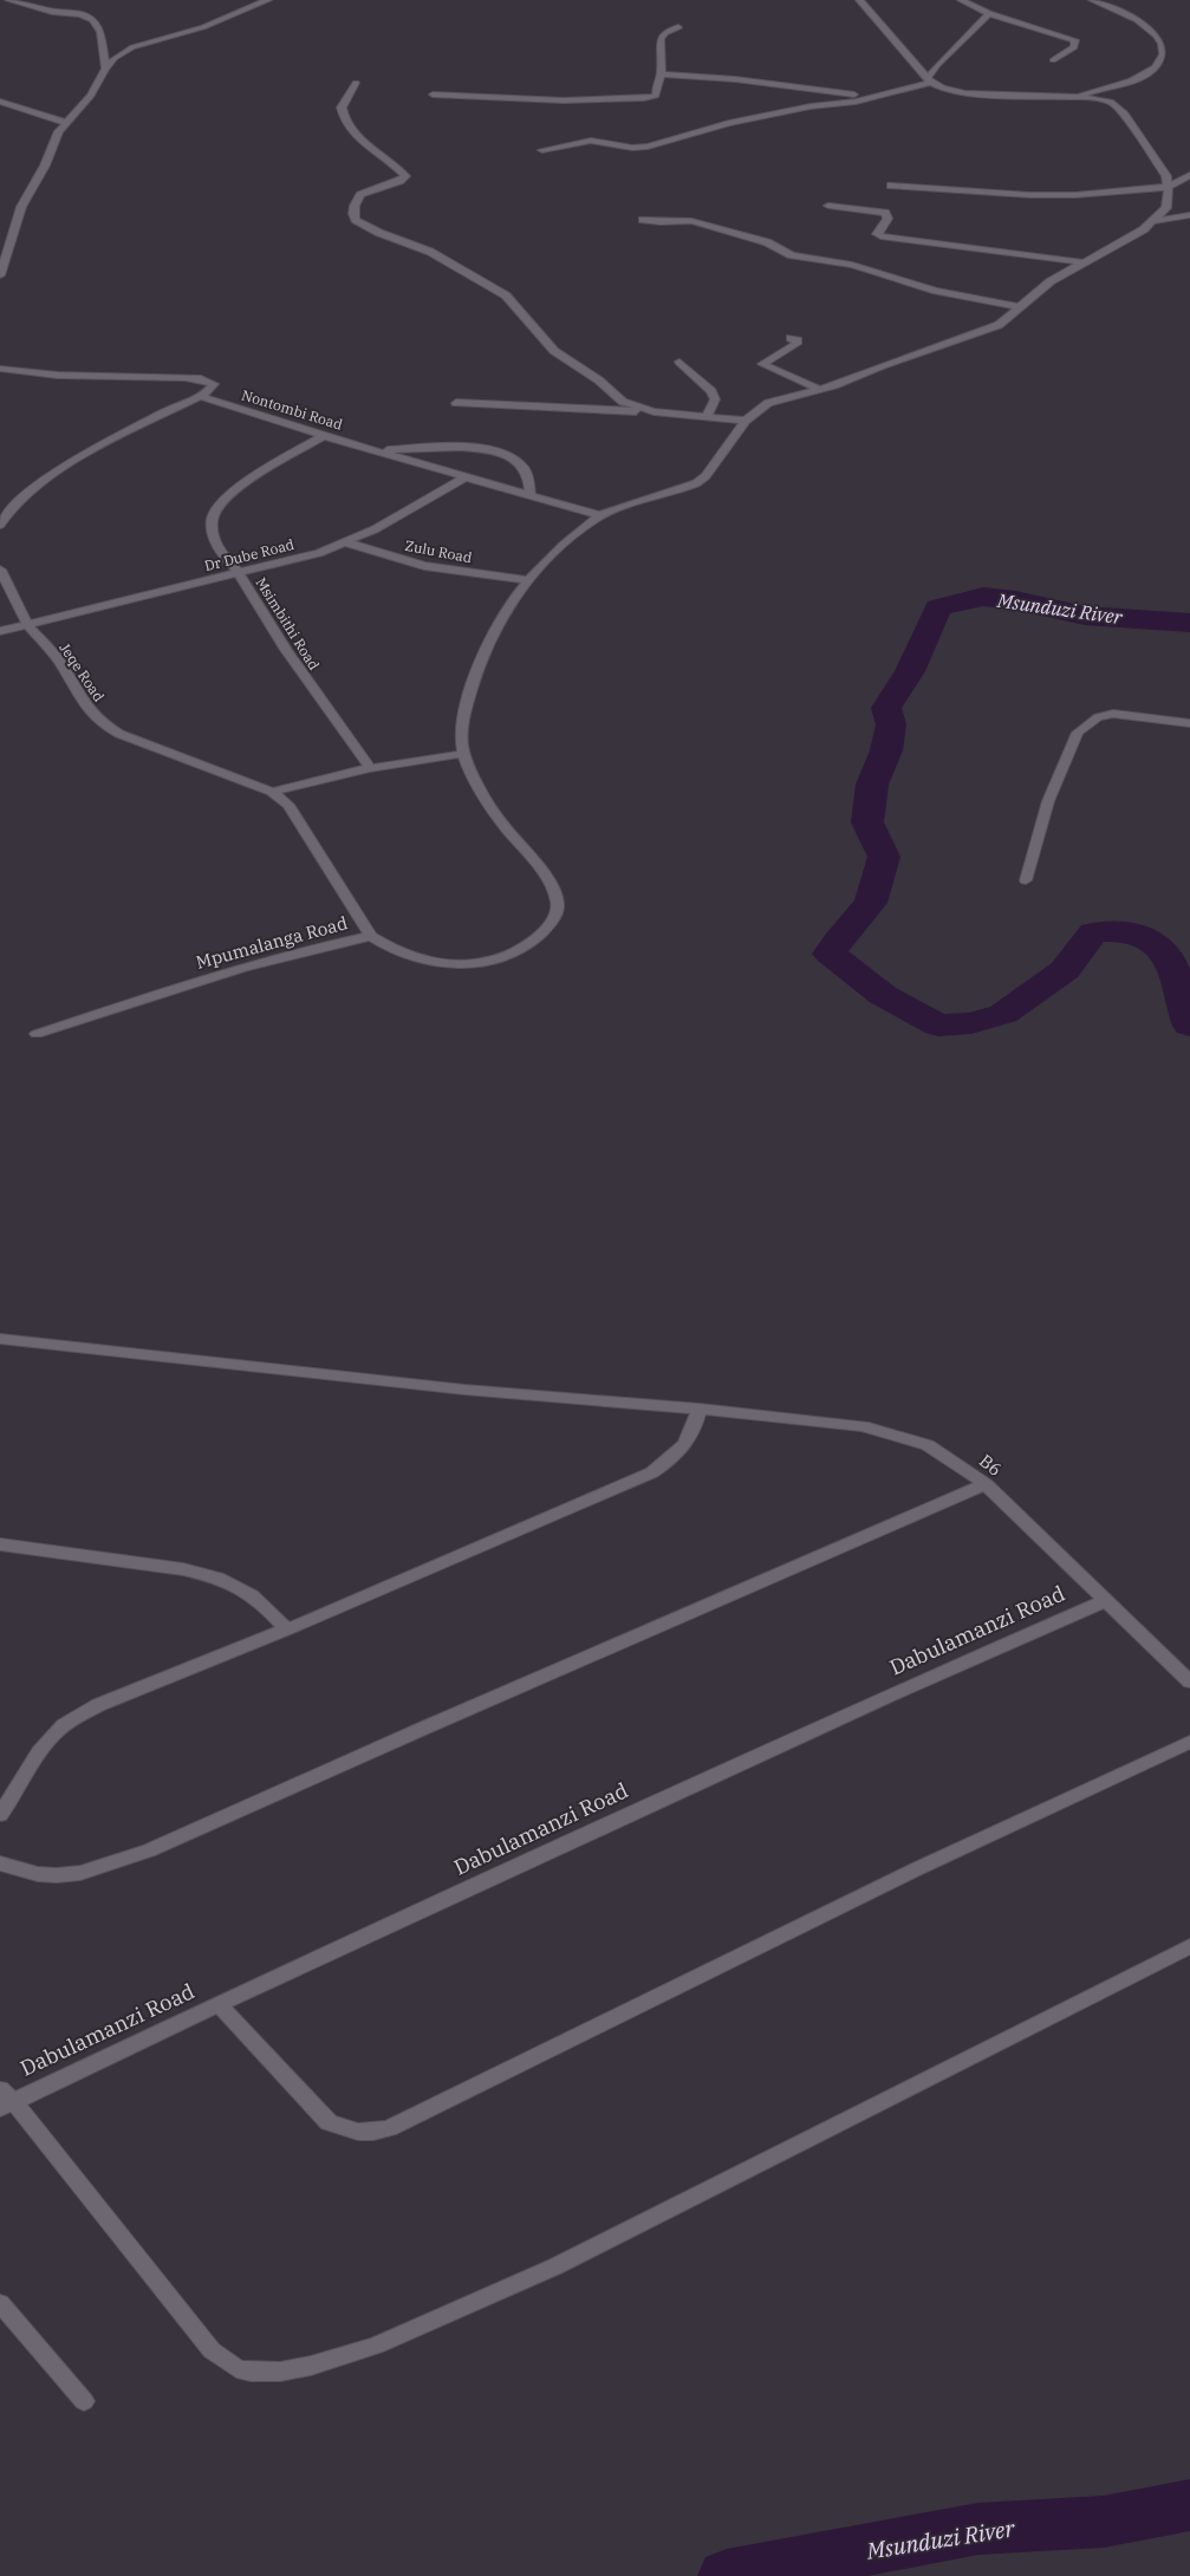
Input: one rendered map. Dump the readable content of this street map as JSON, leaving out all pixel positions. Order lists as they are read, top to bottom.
{
  "streets": {
    "street": [
      "Nontombi Road",
      "Zulu Road",
      "Dr Dube Road",
      "Msimbithi Road",
      "Jeqe Road",
      "Mpumalanga Road",
      "B6",
      "Dabulamanzi Road"
    ]
  },
  "crossings": [
    ["Nontombi Road", "Dr Dube Road"],
    ["Nontombi Road", "Msimbithi Road"],
    ["Nontombi Road", "Mpumalanga Road"],
    ["Zulu Road", "Dr Dube Road"],
    ["Zulu Road", "Mpumalanga Road"],
    ["Dr Dube Road", "Msimbithi Road"],
    ["Dr Dube Road", "Jeqe Road"],
    ["B6", "Dabulamanzi Road"]
  ],
  "water": ["Msunduzi River"]
}
